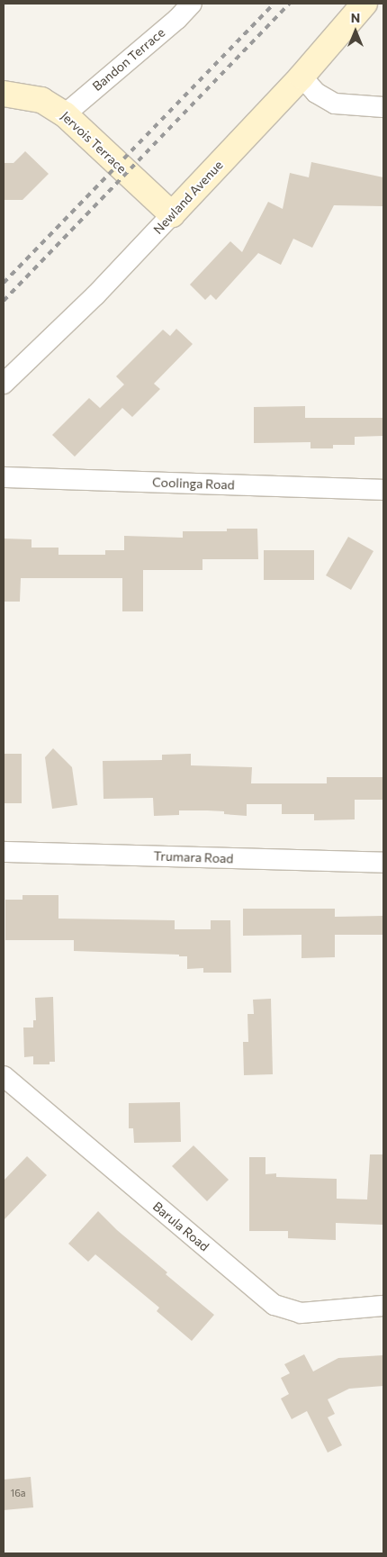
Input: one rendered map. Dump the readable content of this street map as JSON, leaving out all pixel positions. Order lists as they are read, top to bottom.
{
  "streets": {
    "street": [
      "Bandon Terrace",
      "Jervois Terrace",
      "Newland Avenue",
      "Coolinga Road",
      "Trumara Road",
      "Barula Road"
    ]
  },
  "crossings": [
    ["Bandon Terrace", "Jervois Terrace"],
    ["Jervois Terrace", "Newland Avenue"]
  ],
  "house_numbers": ["16a"],
  "north": "top"
}
